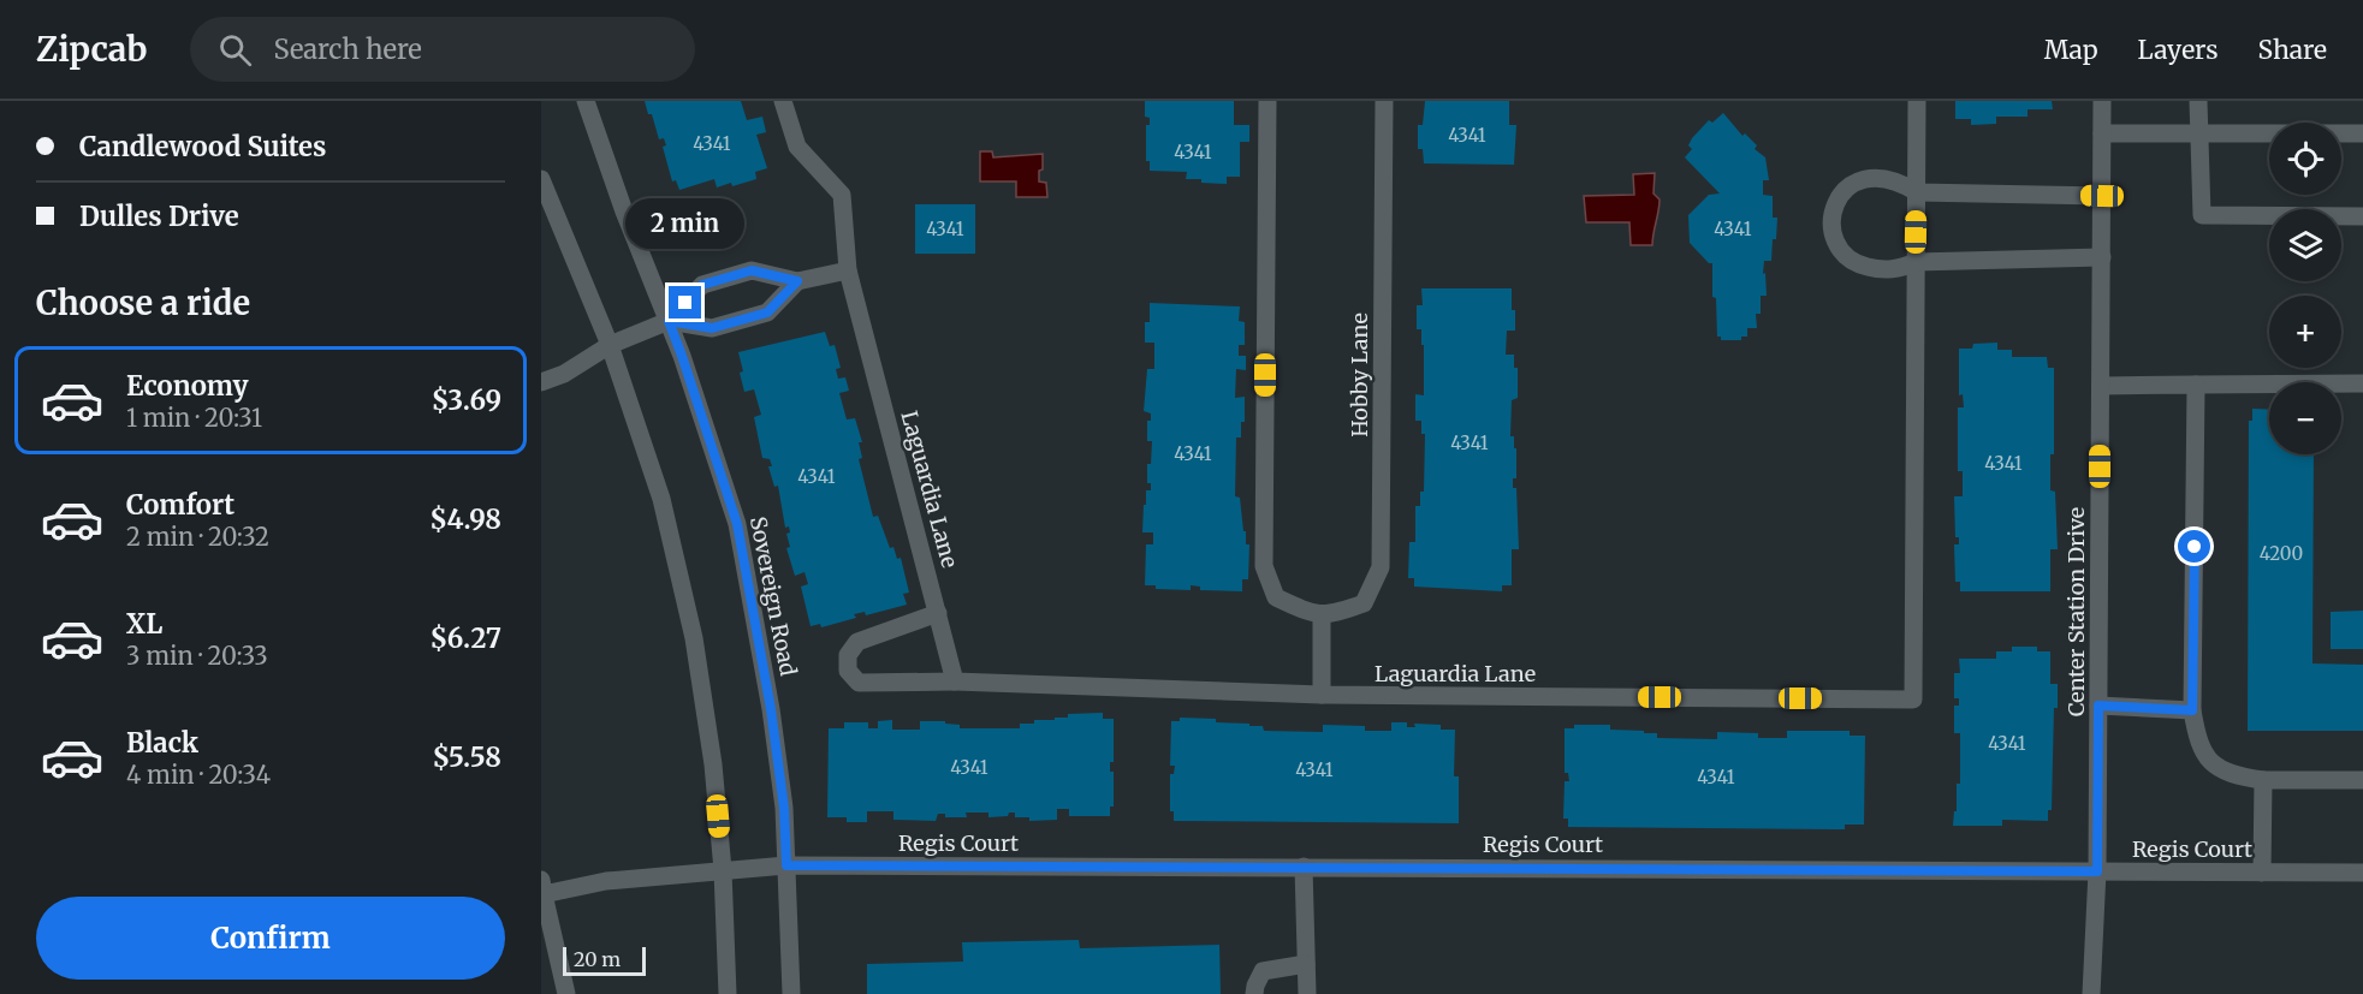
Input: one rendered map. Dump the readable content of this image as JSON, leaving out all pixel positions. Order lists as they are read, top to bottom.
{
  "streets": {
    "street": [
      "Hobby Lane",
      "Laguardia Lane",
      "Sovereign Road",
      "Center Station Drive",
      "Regis Court"
    ]
  },
  "crossings": [
    ["Sovereign Road", "Regis Court"],
    ["Center Station Drive", "Regis Court"]
  ],
  "house_numbers": [
    "4341",
    "4341",
    "4341",
    "4341",
    "4341",
    "4341",
    "4341",
    "4341",
    "4341",
    "4200",
    "4341",
    "4341",
    "4341",
    "4341"
  ],
  "scale_bar": "20 m",
  "page": {
    "header": "Zipcab",
    "search": "Search here",
    "nav": ["Map", "Layers", "Share"],
    "banner": ["Candlewood Suites", "Dulles Drive"],
    "map_buttons": ["+", "−"],
    "bubble": "2 min",
    "heading": "Choose a ride",
    "list": [
      {
        "name": "Economy",
        "note": "1 min · 20:31",
        "value": "$3.69"
      },
      {
        "name": "Comfort",
        "note": "2 min · 20:32",
        "value": "$4.98"
      },
      {
        "name": "XL",
        "note": "3 min · 20:33",
        "value": "$6.27"
      },
      {
        "name": "Black",
        "note": "4 min · 20:34",
        "value": "$5.58"
      }
    ],
    "buttons": "Confirm",
    "scale": "20 m"
  }
}
